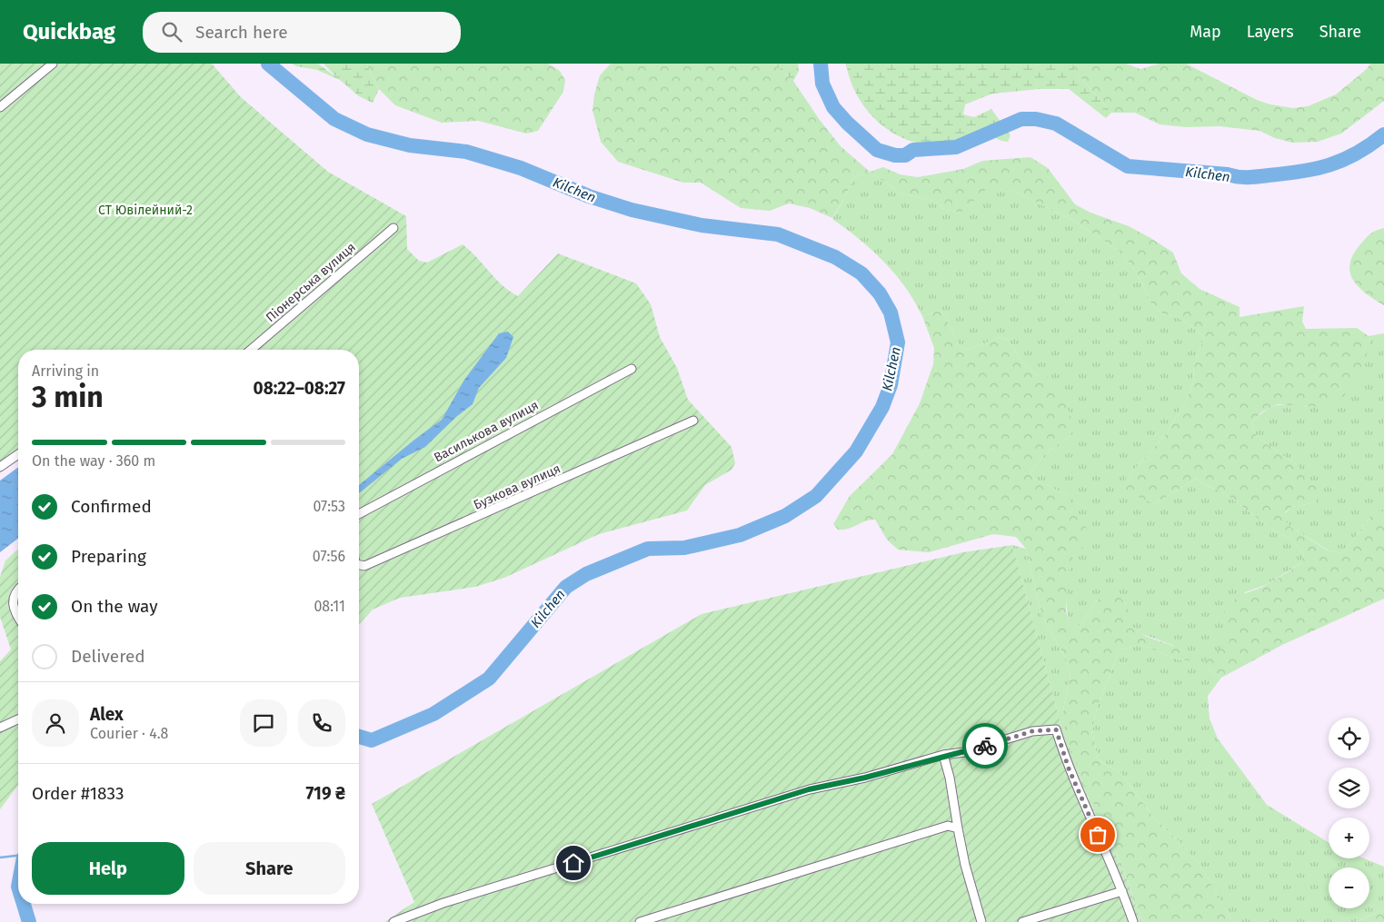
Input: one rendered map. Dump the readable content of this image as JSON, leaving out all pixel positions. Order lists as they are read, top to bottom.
{
  "streets": {
    "street": ["Піонерська вулиця", "Василькова вулиця", "Бузкова вулиця"]
  },
  "water": ["Kilchen"],
  "parks": ["СT Ювілейний-2"],
  "page": {
    "header": "Quickbag",
    "search": "Search here",
    "nav": ["Map", "Layers", "Share"],
    "heading": ["3 min", "Arriving in", "08:22–08:27"],
    "panel": [
      "Alex",
      "Courier · 4.8",
      "Order #1833",
      "719 ₴"
    ],
    "bar": "On the way · 360 m",
    "list": [
      ["Confirmed", "07:53"],
      ["Preparing", "07:56"],
      ["On the way", "08:11"],
      "Delivered"
    ],
    "map_buttons": ["+", "−"],
    "buttons": ["Help", "Share"]
  }
}
